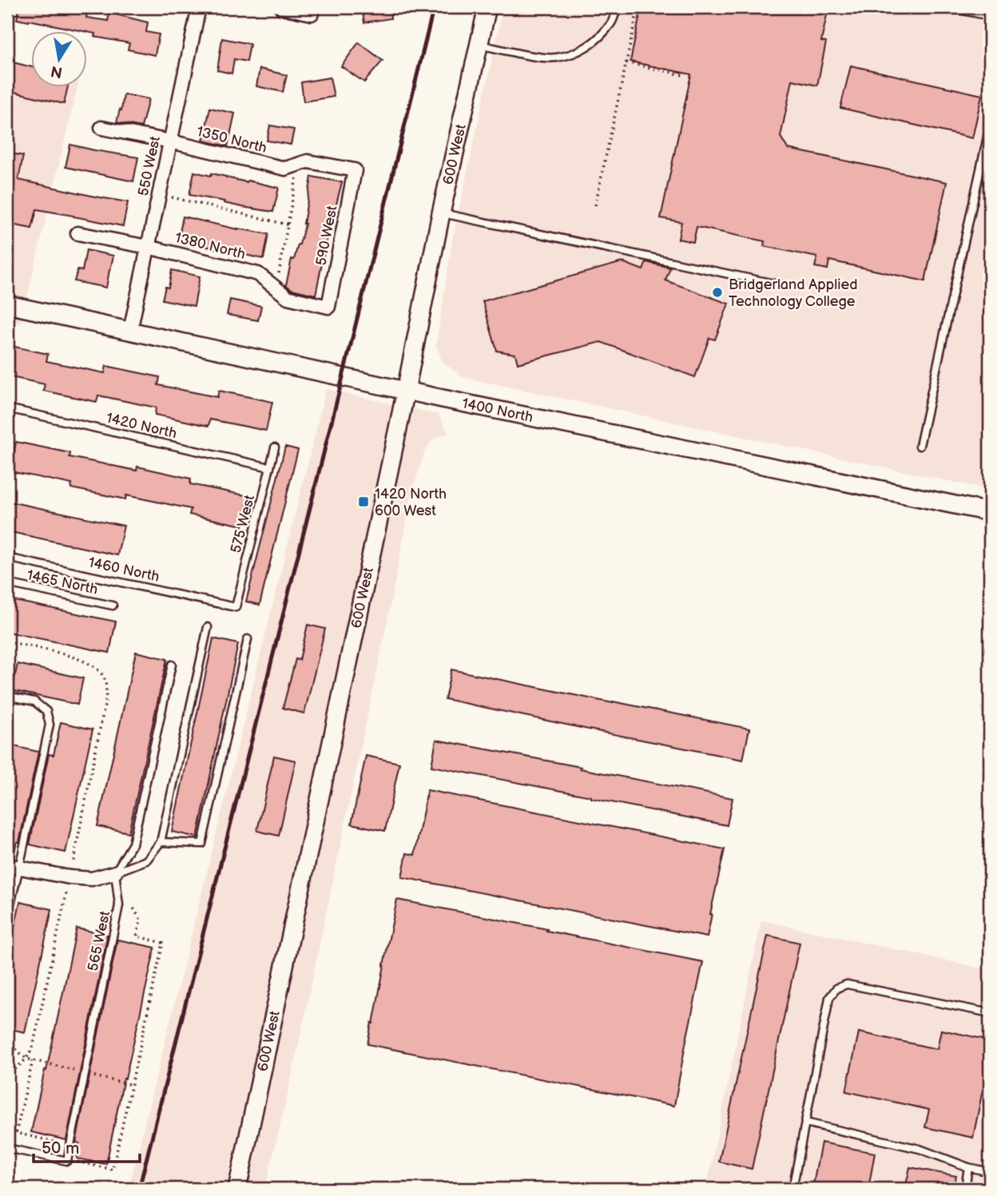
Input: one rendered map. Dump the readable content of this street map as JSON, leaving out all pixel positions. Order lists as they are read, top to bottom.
{
  "streets": {
    "main road": ["600 West", "1400 North"],
    "street": [
      "1350 North",
      "550 West",
      "590 West",
      "1380 North"
    ],
    "lane": [
      "1420 North",
      "575 West",
      "1460 North",
      "1465 North",
      "565 West"
    ]
  },
  "crossings": [
    ["1350 North", "550 West"],
    ["1350 North", "590 West"],
    ["600 West", "1400 North"],
    ["550 West", "1380 North"],
    ["550 West", "1400 North"],
    ["590 West", "1380 North"],
    ["1420 North", "575 West"],
    ["575 West", "1460 North"]
  ],
  "places": {
    "other": ["Bridgerland Applied Technology College"],
    "transit": ["1420 North 600 West"]
  },
  "scale_bar": "50 m",
  "north": "bottom"
}
